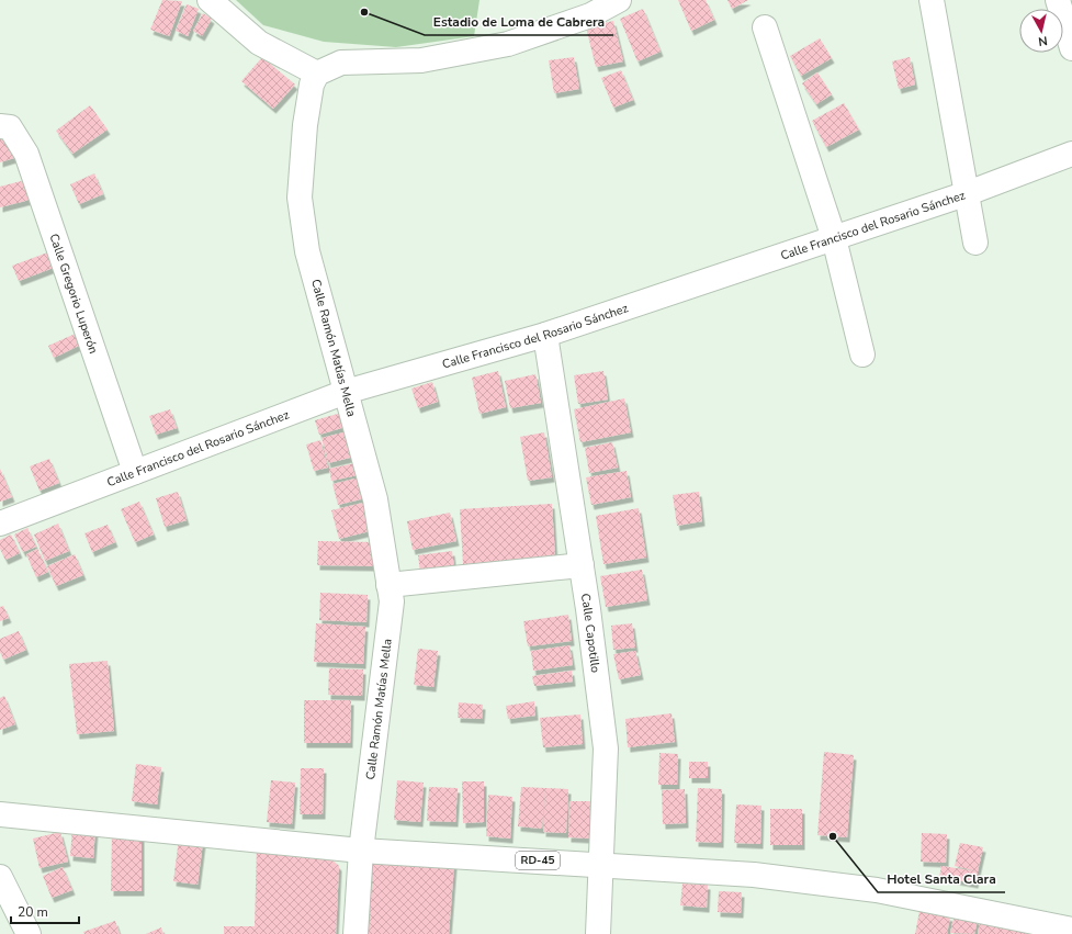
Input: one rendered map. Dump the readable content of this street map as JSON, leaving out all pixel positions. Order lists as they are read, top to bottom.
{
  "streets": {
    "street": [
      "Calle Francisco del Rosario Sánchez",
      "Calle Gregorio Luperón",
      "Calle Ramón Matías Mella",
      "Calle Capotillo",
      "RD-45"
    ]
  },
  "crossings": [
    ["Calle Francisco del Rosario Sánchez", "Calle Gregorio Luperón"],
    ["Calle Francisco del Rosario Sánchez", "Calle Ramón Matías Mella"],
    ["Calle Francisco del Rosario Sánchez", "Calle Capotillo"],
    ["Calle Ramón Matías Mella", "RD-45"],
    ["Calle Capotillo", "RD-45"]
  ],
  "places": ["Estadio de Loma de Cabrera", "Hotel Santa Clara"],
  "scale_bar": "20 m",
  "north": "bottom"
}
